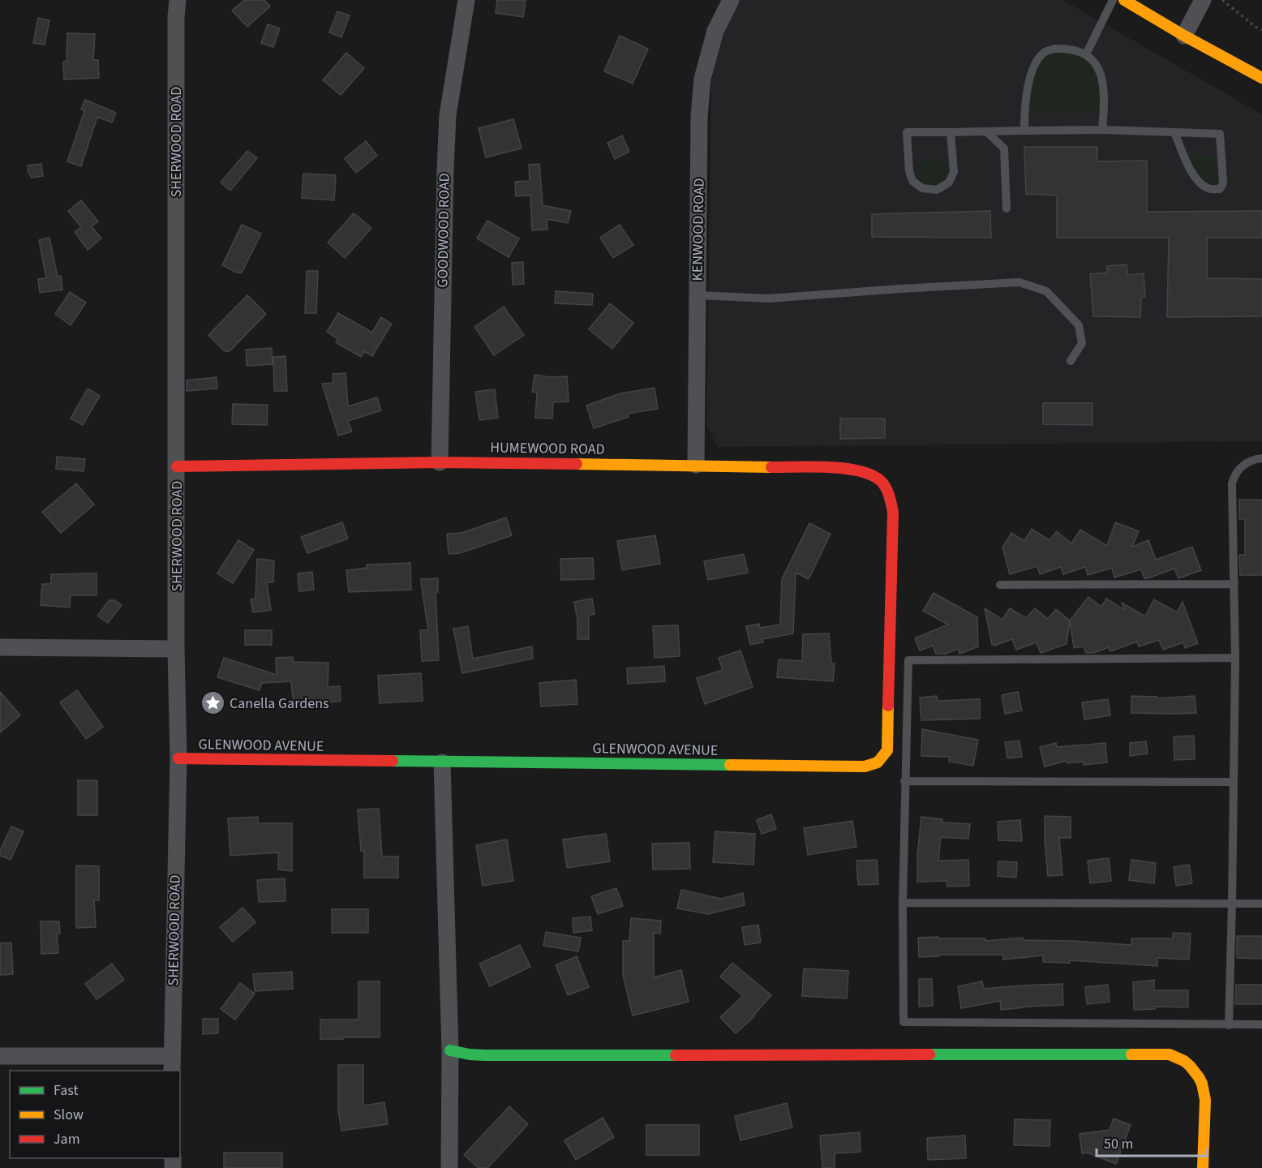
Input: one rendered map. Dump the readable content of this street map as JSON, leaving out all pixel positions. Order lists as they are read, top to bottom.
{
  "streets": {
    "street": [
      "SHERWOOD ROAD",
      "KENWOOD ROAD",
      "GOODWOOD ROAD",
      "HUMEWOOD ROAD",
      "GLENWOOD AVENUE"
    ]
  },
  "crossings": [
    ["SHERWOOD ROAD", "HUMEWOOD ROAD"],
    ["SHERWOOD ROAD", "GLENWOOD AVENUE"],
    ["KENWOOD ROAD", "HUMEWOOD ROAD"],
    ["GOODWOOD ROAD", "HUMEWOOD ROAD"],
    ["HUMEWOOD ROAD", "GLENWOOD AVENUE"]
  ],
  "places": {
    "place": ["Canella Gardens"]
  },
  "legend": ["Fast", "Slow", "Jam"],
  "scale_bar": "50 m"
}
